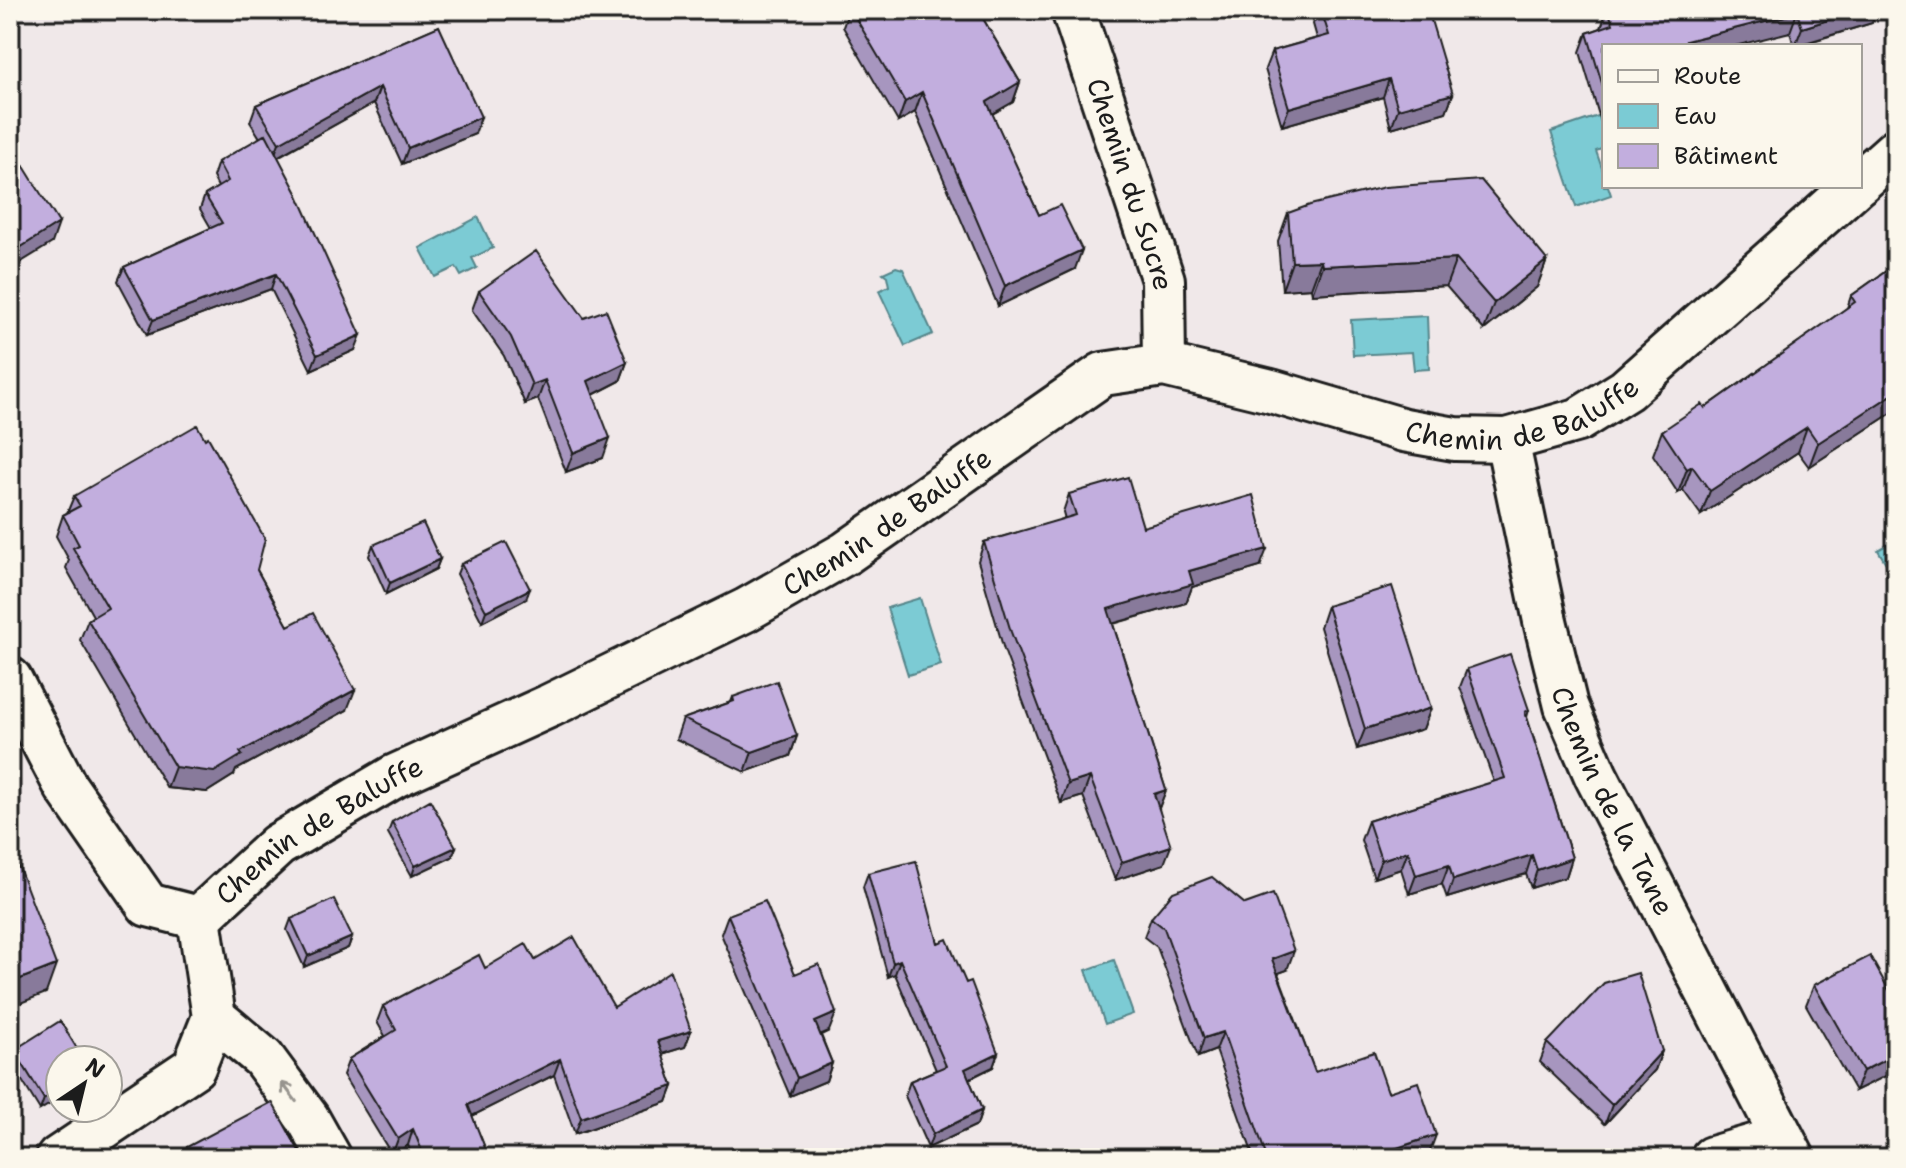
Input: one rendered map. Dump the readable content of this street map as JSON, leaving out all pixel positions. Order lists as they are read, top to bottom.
{
  "streets": {
    "street": ["Chemin du Sucre", "Chemin de Baluffe", "Chemin de la Tane"]
  },
  "crossings": [
    ["Chemin du Sucre", "Chemin de Baluffe"],
    ["Chemin de Baluffe", "Chemin de la Tane"]
  ],
  "legend": ["Route", "Eau", "Bâtiment"],
  "north": "top right"
}
